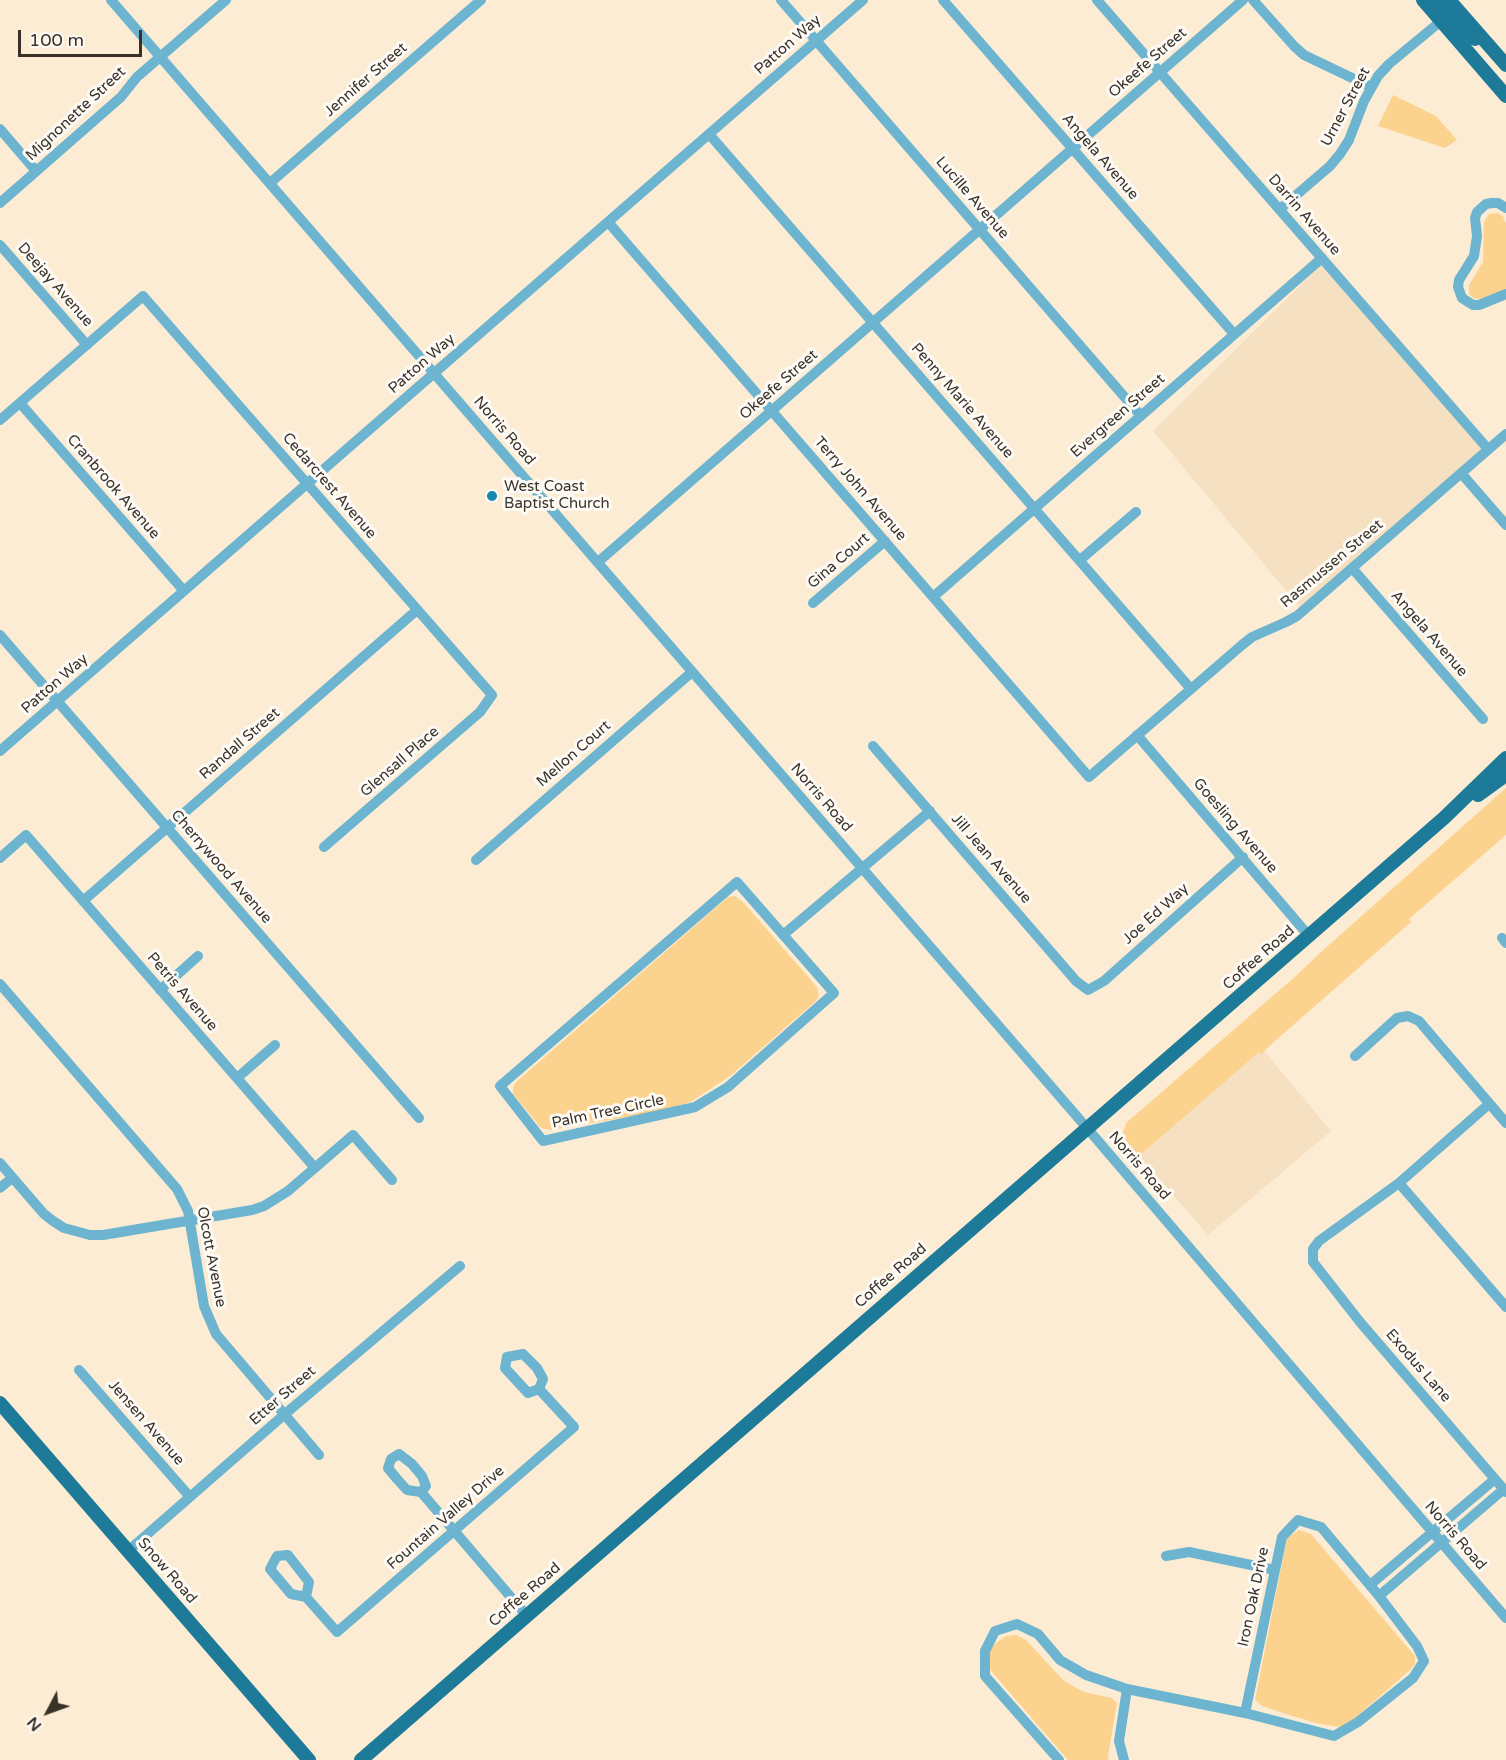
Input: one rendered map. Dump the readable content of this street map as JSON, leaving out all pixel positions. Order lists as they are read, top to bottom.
{
  "streets": {
    "main road": ["Coffee Road", "Snow Road"],
    "street": [
      "Patton Way",
      "Okeefe Street",
      "Jennifer Street",
      "Urner Street",
      "Mignonette Street",
      "Angela Avenue",
      "Lucille Avenue",
      "Darrin Avenue",
      "Deejay Avenue",
      "Penny Marie Avenue",
      "Evergreen Street",
      "Norris Road",
      "Cedarcrest Avenue",
      "Cranbrook Avenue",
      "Terry John Avenue",
      "Gina Court",
      "Rasmussen Street",
      "Randall Street",
      "Mellon Court",
      "Glensall Place",
      "Goesling Avenue",
      "Jill Jean Avenue",
      "Cherrywood Avenue",
      "Joe Ed Way",
      "Petris Avenue",
      "Palm Tree Circle",
      "Olcott Avenue",
      "Exodus Lane",
      "Etter Street",
      "Jensen Avenue",
      "Fountain Valley Drive",
      "Iron Oak Drive"
    ]
  },
  "crossings": [
    ["Patton Way", "Lucille Avenue"],
    ["Patton Way", "Penny Marie Avenue"],
    ["Patton Way", "Norris Road"],
    ["Patton Way", "Cedarcrest Avenue"],
    ["Patton Way", "Cranbrook Avenue"],
    ["Patton Way", "Terry John Avenue"],
    ["Patton Way", "Cherrywood Avenue"],
    ["Okeefe Street", "Angela Avenue"],
    ["Okeefe Street", "Lucille Avenue"],
    ["Okeefe Street", "Darrin Avenue"],
    ["Okeefe Street", "Penny Marie Avenue"],
    ["Okeefe Street", "Norris Road"],
    ["Okeefe Street", "Terry John Avenue"],
    ["Jennifer Street", "Norris Road"],
    ["Urner Street", "Darrin Avenue"],
    ["Mignonette Street", "Norris Road"],
    ["Angela Avenue", "Evergreen Street"],
    ["Angela Avenue", "Rasmussen Street"],
    ["Lucille Avenue", "Evergreen Street"],
    ["Darrin Avenue", "Evergreen Street"],
    ["Darrin Avenue", "Rasmussen Street"],
    ["Deejay Avenue", "Cedarcrest Avenue"],
    ["Penny Marie Avenue", "Evergreen Street"],
    ["Penny Marie Avenue", "Rasmussen Street"],
    ["Evergreen Street", "Terry John Avenue"],
    ["Norris Road", "Mellon Court"],
    ["Norris Road", "Coffee Road"],
    ["Cedarcrest Avenue", "Randall Street"],
    ["Cedarcrest Avenue", "Glensall Place"],
    ["Terry John Avenue", "Gina Court"],
    ["Terry John Avenue", "Rasmussen Street"],
    ["Rasmussen Street", "Goesling Avenue"],
    ["Randall Street", "Cherrywood Avenue"],
    ["Randall Street", "Petris Avenue"],
    ["Goesling Avenue", "Joe Ed Way"],
    ["Goesling Avenue", "Coffee Road"],
    ["Jill Jean Avenue", "Joe Ed Way"],
    ["Olcott Avenue", "Etter Street"],
    ["Etter Street", "Jensen Avenue"],
    ["Etter Street", "Snow Road"]
  ],
  "places": ["West Coast Baptist Church"],
  "scale_bar": "100 m",
  "north": "bottom left"
}
